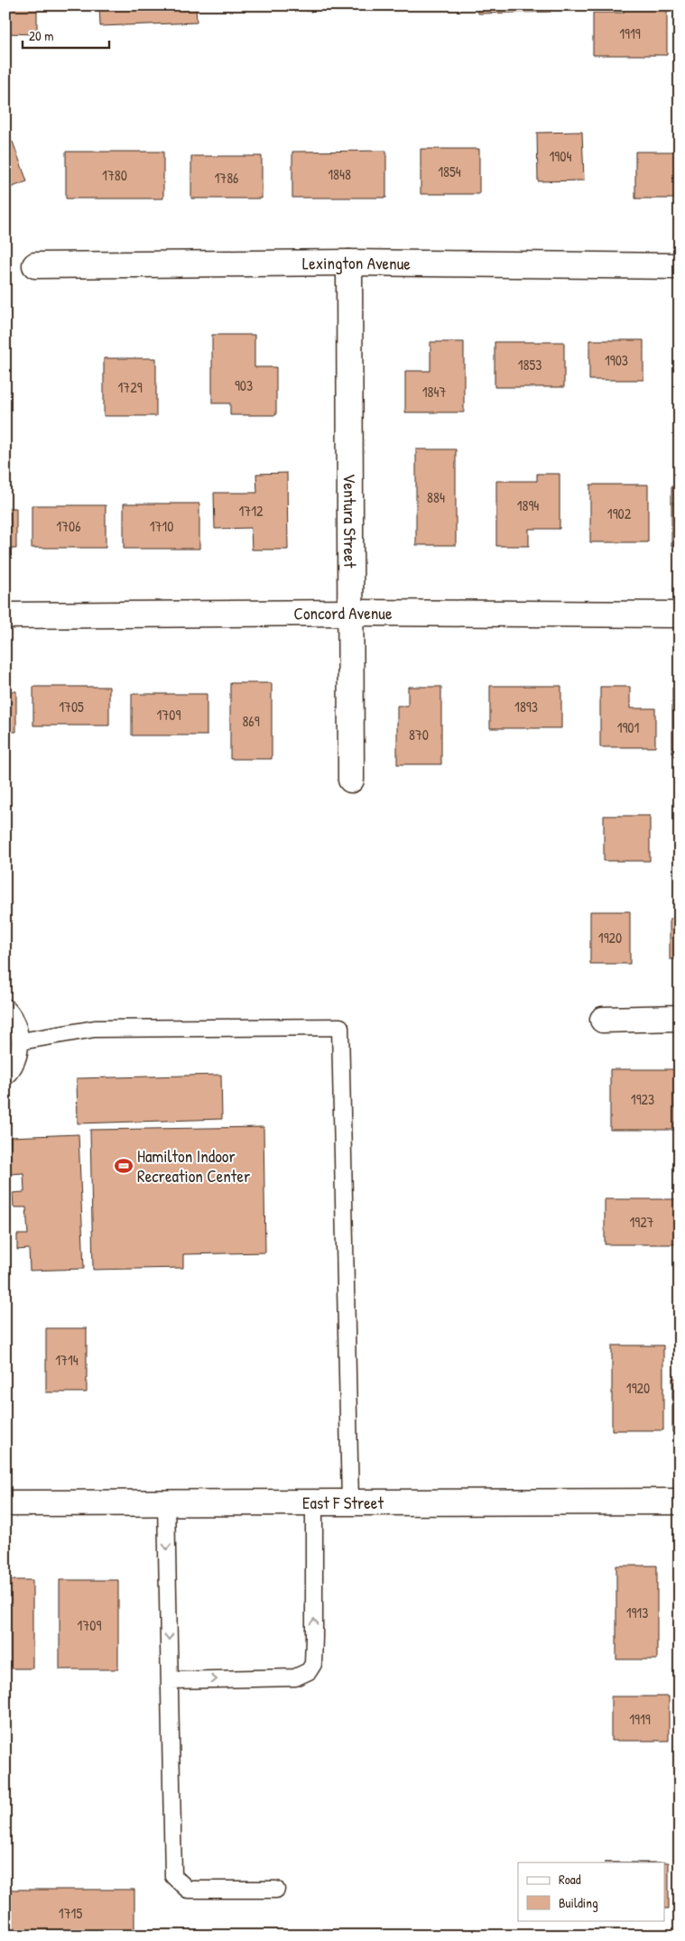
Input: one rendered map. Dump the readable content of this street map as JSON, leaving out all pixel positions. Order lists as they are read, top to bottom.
{
  "streets": {
    "street": [
      "Lexington Avenue",
      "Ventura Street",
      "Concord Avenue",
      "East F Street"
    ]
  },
  "crossings": [
    ["Lexington Avenue", "Ventura Street"],
    ["Ventura Street", "Concord Avenue"]
  ],
  "places": {
    "sports": ["Hamilton Indoor Recreation Center"]
  },
  "house_numbers": [
    "1919",
    "1904",
    "1854",
    "1848",
    "1780",
    "1786",
    "1903",
    "1853",
    "903",
    "1729",
    "1847",
    "884",
    "1894",
    "1712",
    "1902",
    "1706",
    "1710",
    "1705",
    "1893",
    "1709",
    "869",
    "1901",
    "870",
    "1920",
    "1923",
    "1927",
    "1714",
    "1920",
    "1913",
    "1709",
    "1919",
    "1715"
  ],
  "legend": ["Road", "Building"],
  "scale_bar": "20 m"
}
